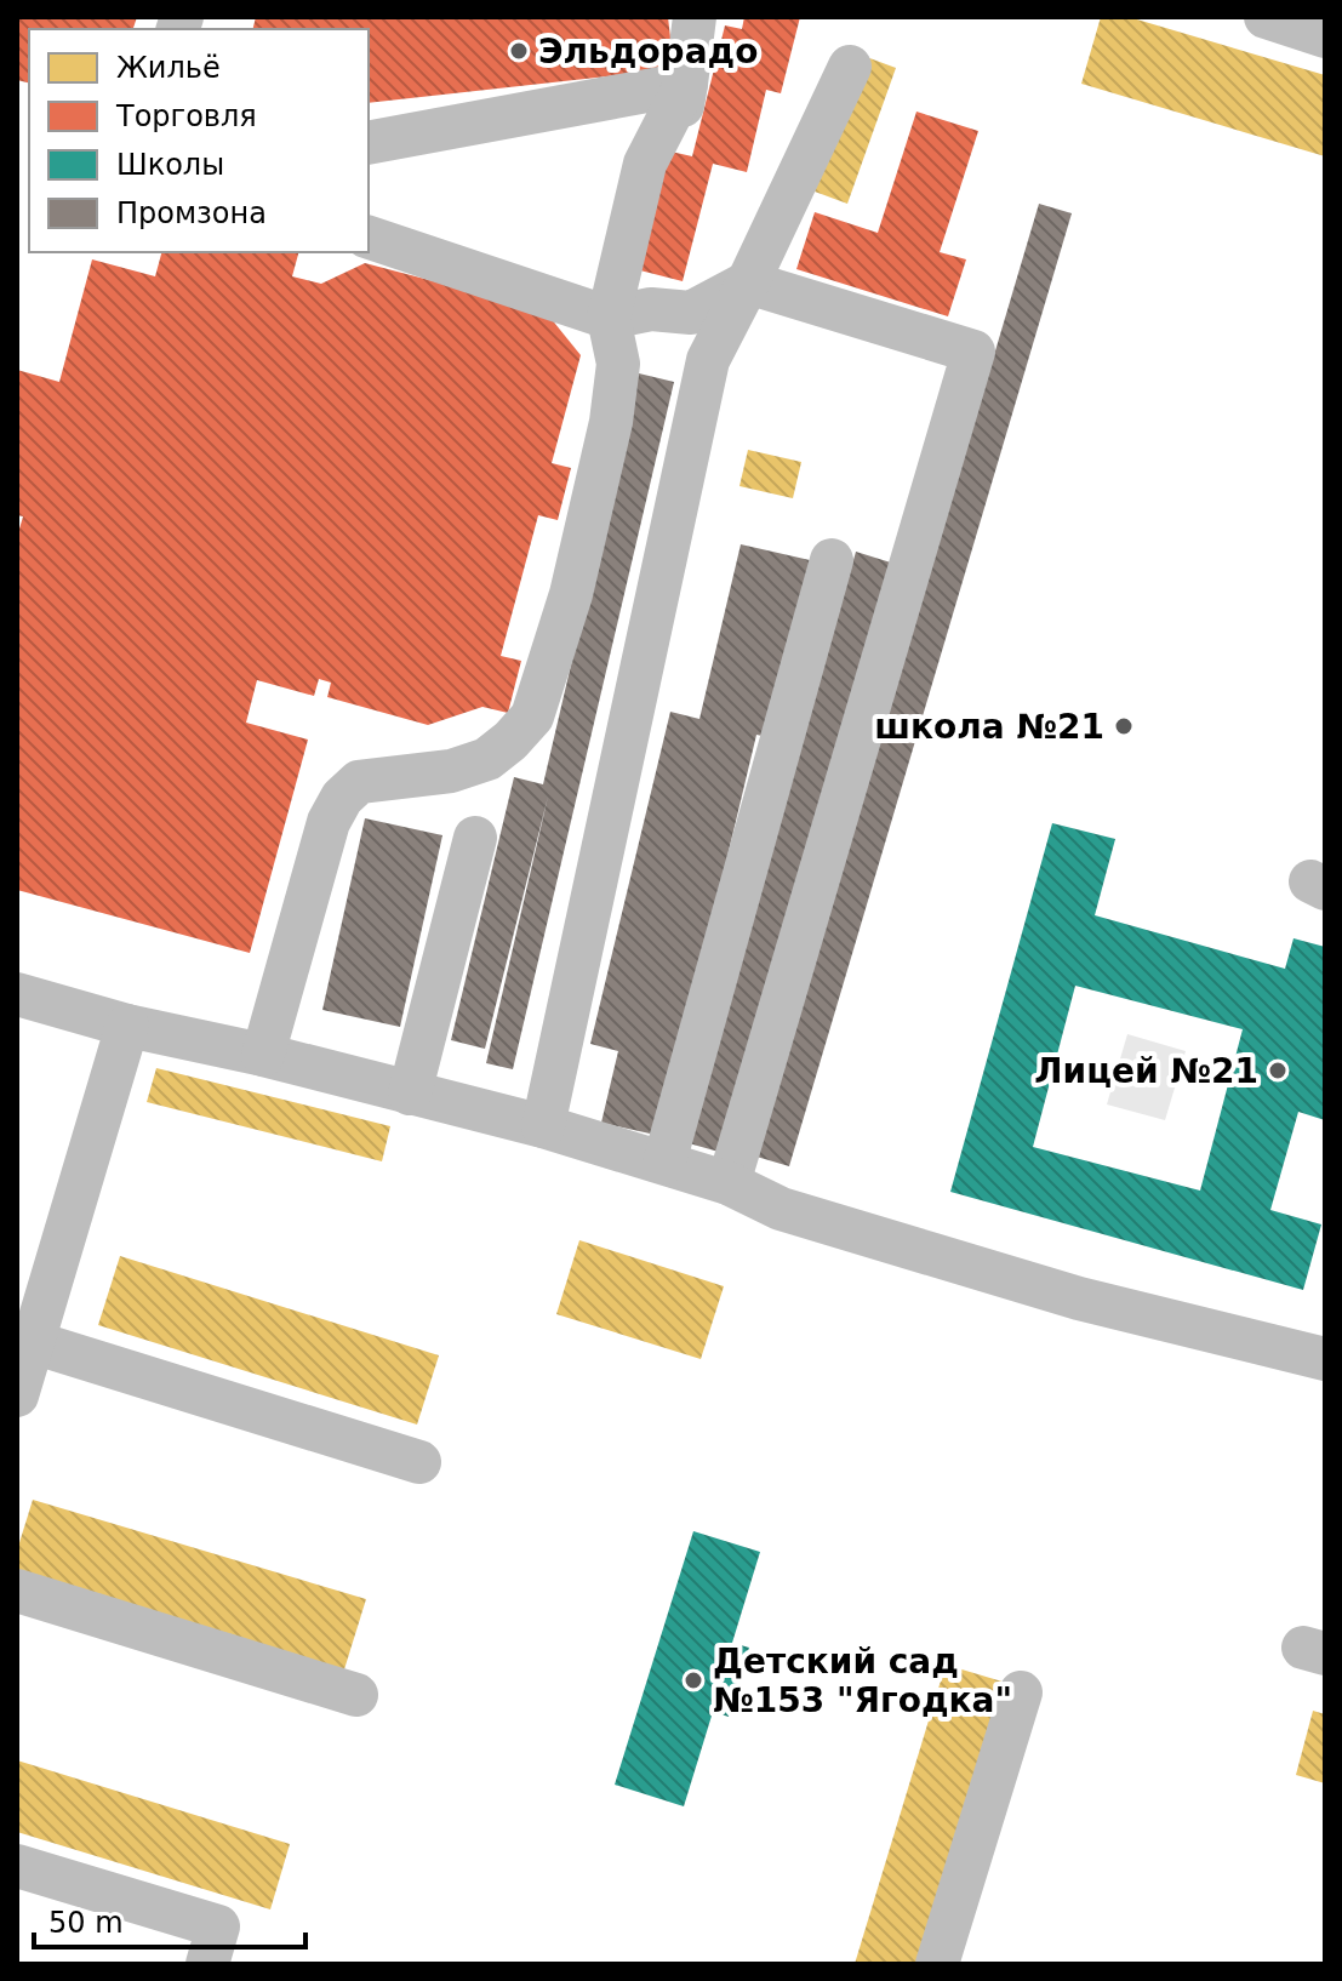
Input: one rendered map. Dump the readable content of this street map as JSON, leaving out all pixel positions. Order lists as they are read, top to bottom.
{
  "places": [
    "Эльдорадо",
    "школа №21",
    "Лицей №21",
    "Детский сад №153 \"Ягодка\""
  ],
  "legend": [
    "Жильё",
    "Торговля",
    "Школы",
    "Промзона"
  ],
  "scale_bar": "50 m"
}
